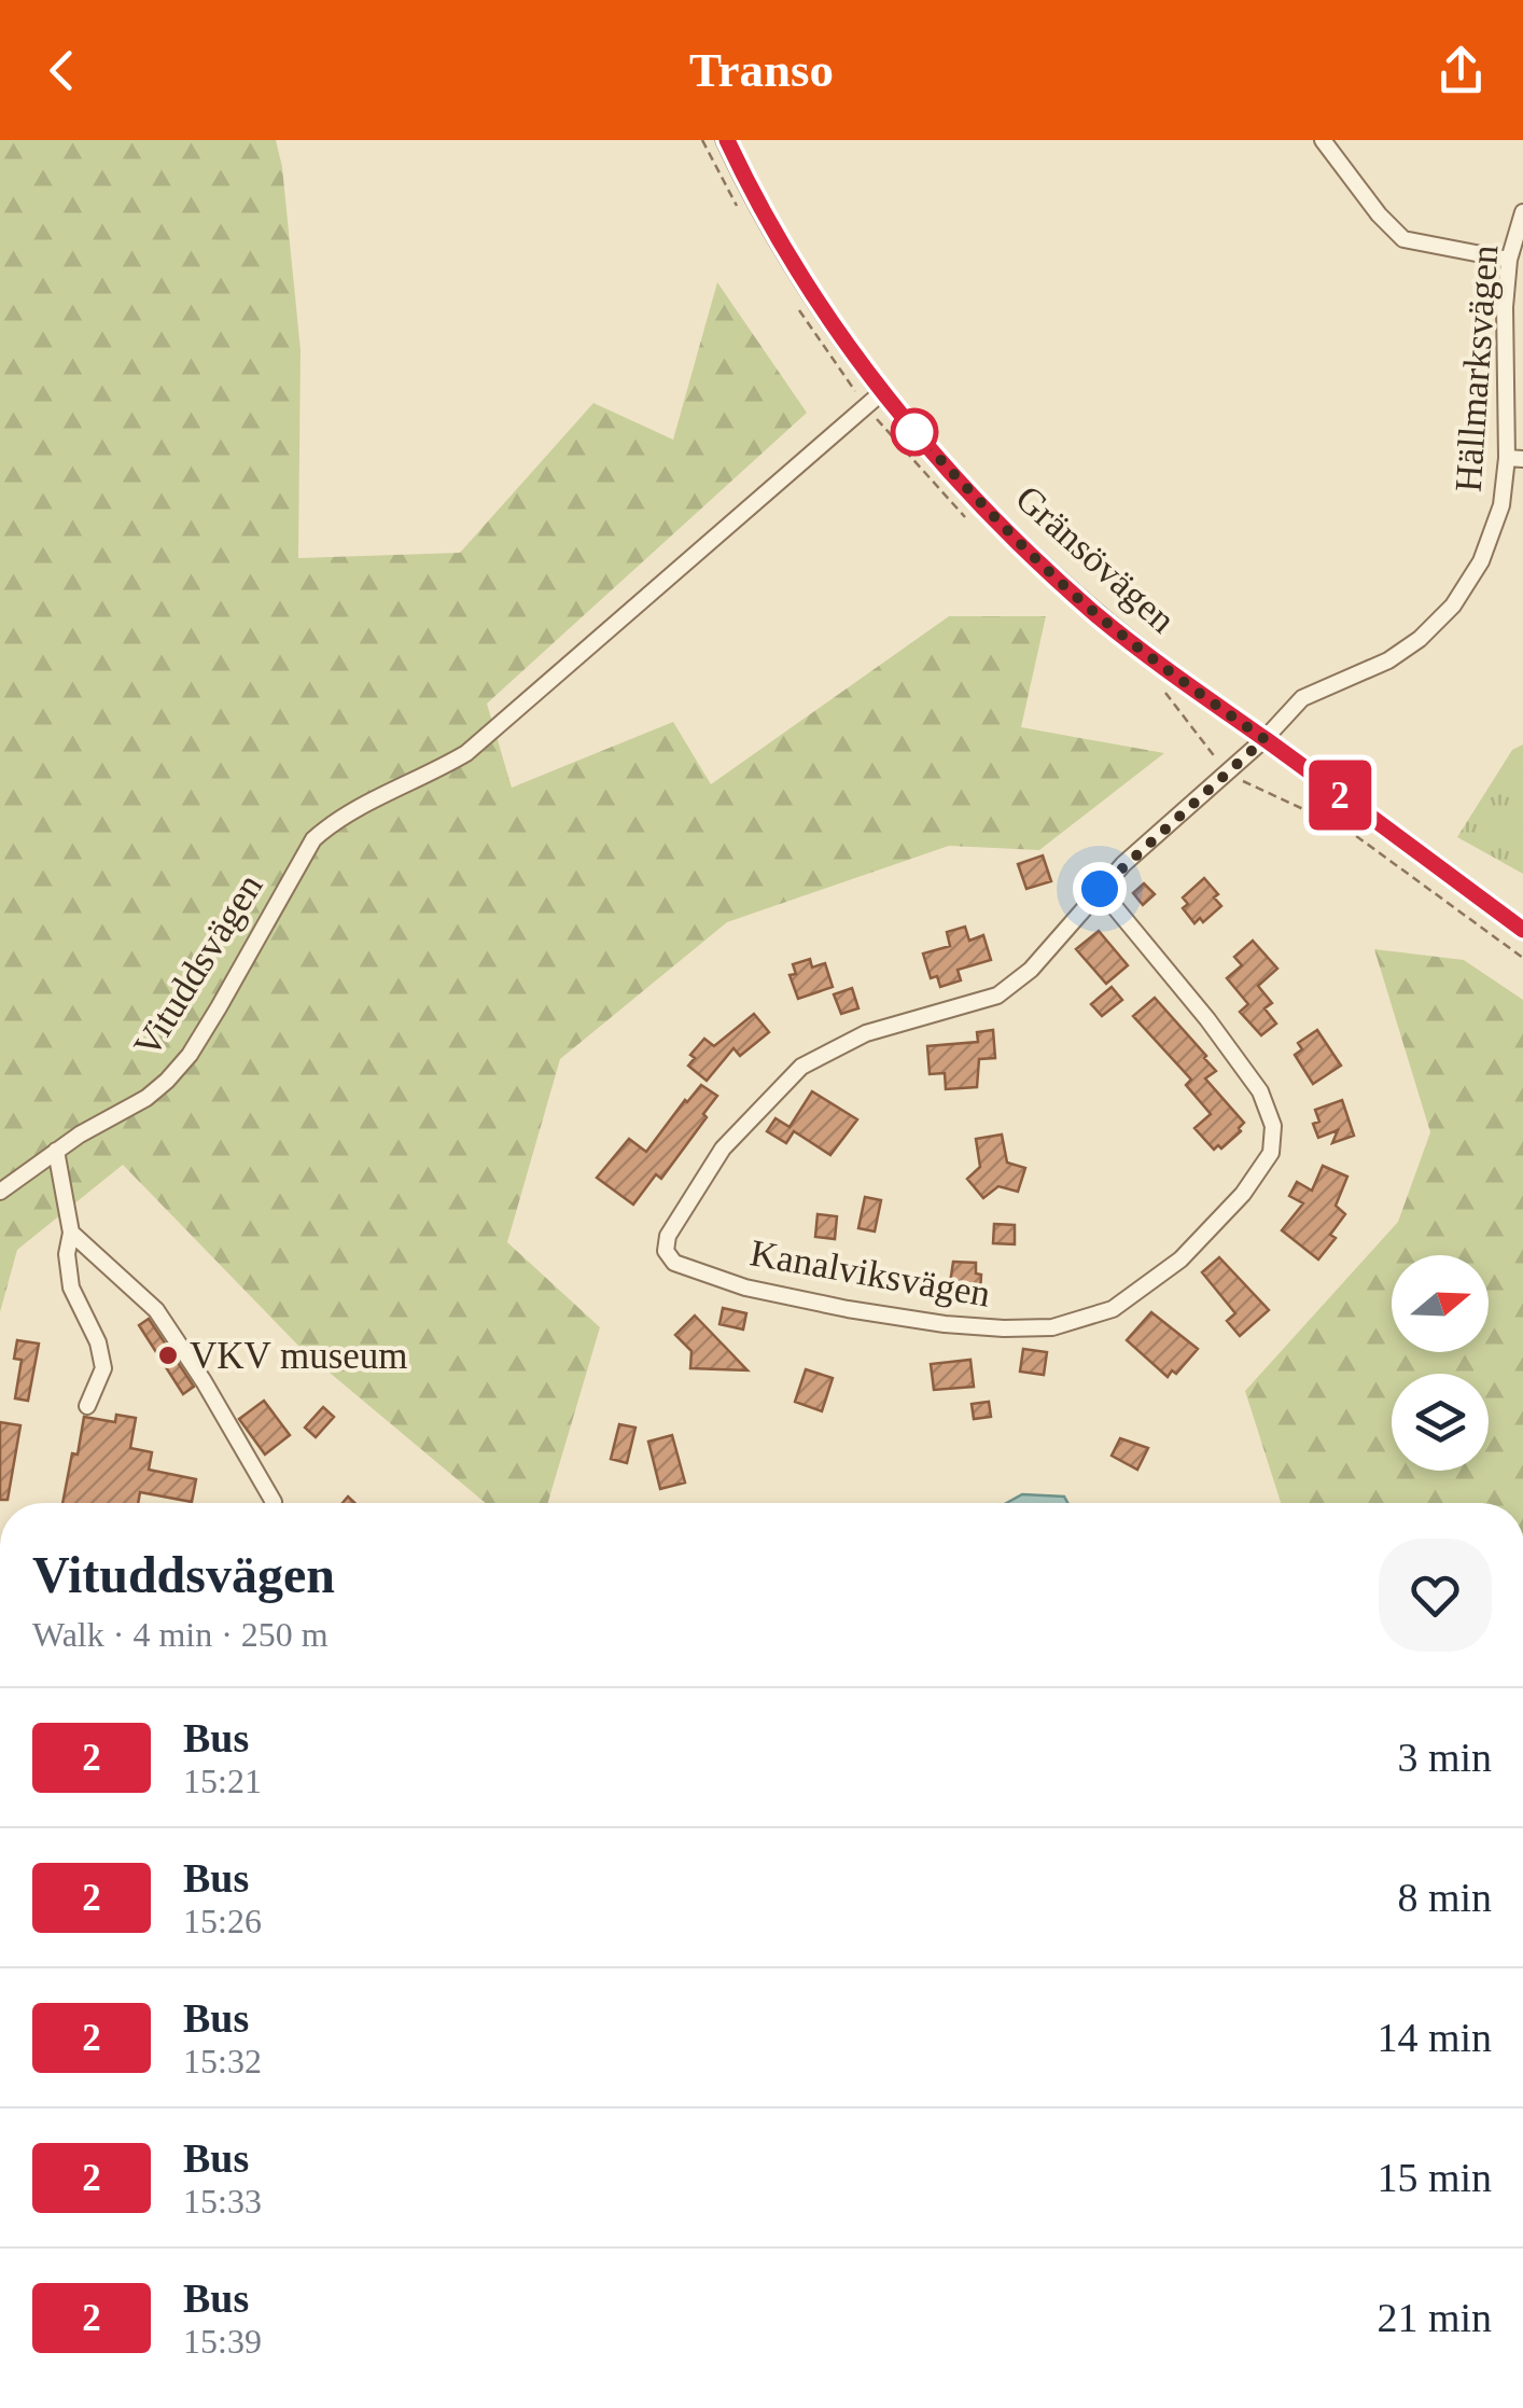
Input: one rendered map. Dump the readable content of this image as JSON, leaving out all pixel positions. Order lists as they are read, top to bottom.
{
  "streets": {
    "street": [
      "Hällmarksvägen",
      "Gränsövägen",
      "Vituddsvägen",
      "Kanalviksvägen"
    ]
  },
  "crossings": [
    ["Hällmarksvägen", "Gränsövägen"],
    ["Hällmarksvägen", "Kanalviksvägen"],
    ["Gränsövägen", "Vituddsvägen"],
    ["Gränsövägen", "Kanalviksvägen"]
  ],
  "places": ["VKV museum"],
  "lines": ["bus line 2"],
  "north": "right",
  "page": {
    "header": "Transo",
    "on_map": "2",
    "heading": ["Vituddsvägen", "Walk · 4 min · 250 m"],
    "list": [
      {
        "mark": "2",
        "name": "Bus",
        "note": "15:21",
        "value": "3 min"
      },
      {
        "mark": "2",
        "name": "Bus",
        "note": "15:26",
        "value": "8 min"
      },
      {
        "mark": "2",
        "name": "Bus",
        "note": "15:32",
        "value": "14 min"
      },
      {
        "mark": "2",
        "name": "Bus",
        "note": "15:33",
        "value": "15 min"
      },
      {
        "mark": "2",
        "name": "Bus",
        "note": "15:39",
        "value": "21 min"
      }
    ]
  }
}
